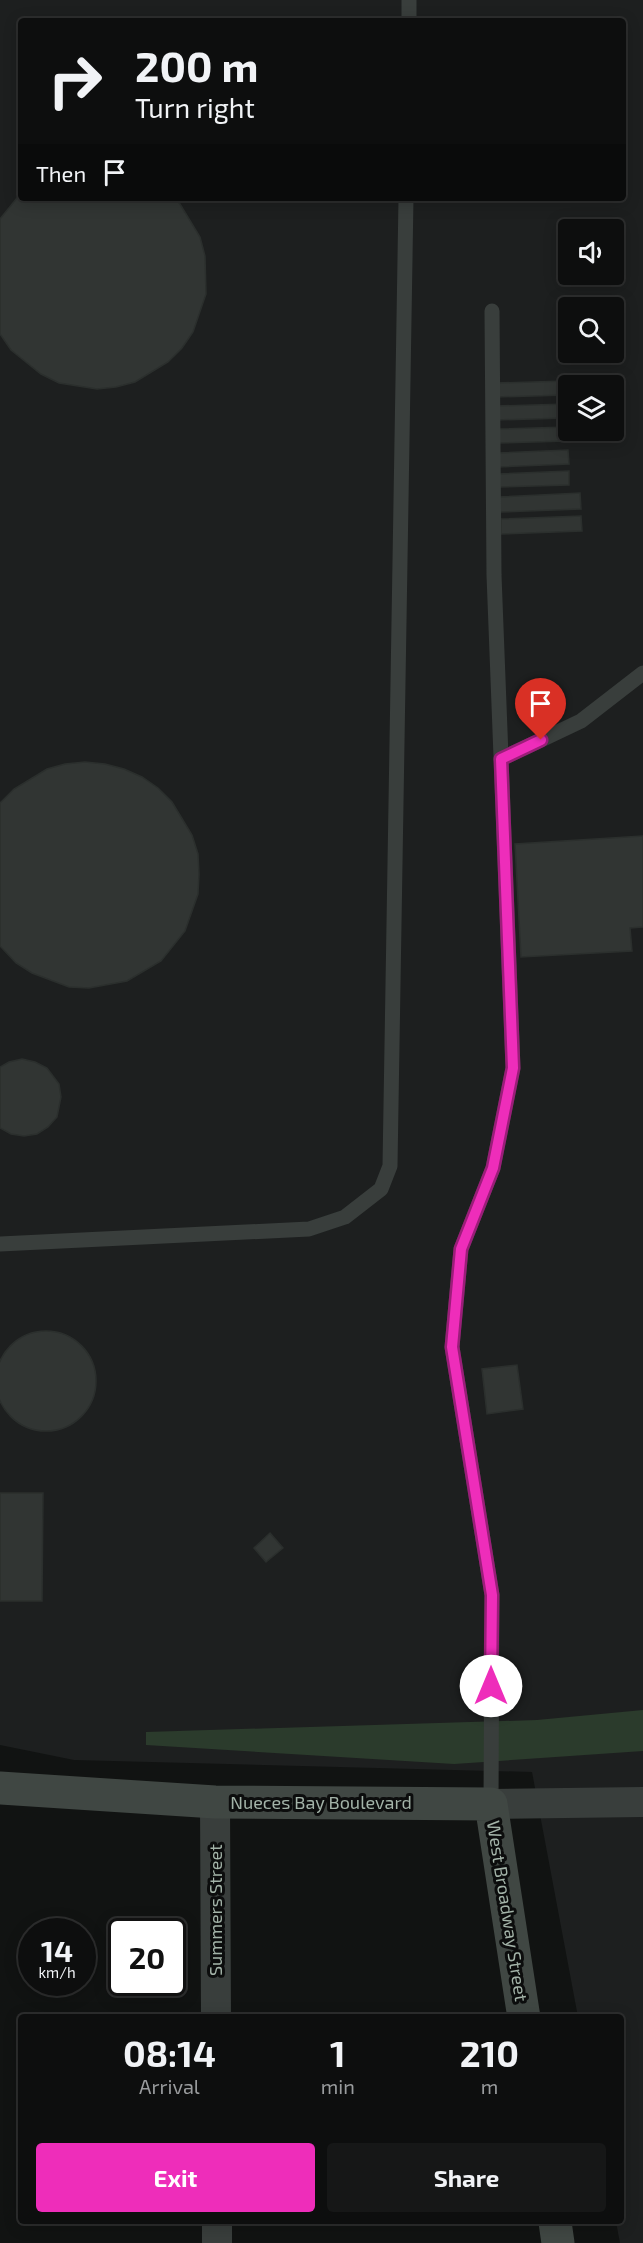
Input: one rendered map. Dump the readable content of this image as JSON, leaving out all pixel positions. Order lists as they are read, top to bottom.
{
  "streets": {
    "street": ["Nueces Bay Boulevard", "Summers Street", "West Broadway Street"]
  },
  "crossings": [
    ["Nueces Bay Boulevard", "Summers Street"],
    ["Nueces Bay Boulevard", "West Broadway Street"]
  ],
  "page": {
    "turn": ["200 m", "Turn right"],
    "then": "Then",
    "speed": "14 km/h",
    "limit": "20",
    "eta": [
      "08:14",
      "Arrival",
      "1",
      "min",
      "210",
      "m"
    ],
    "buttons": ["Exit", "Share"]
  }
}
